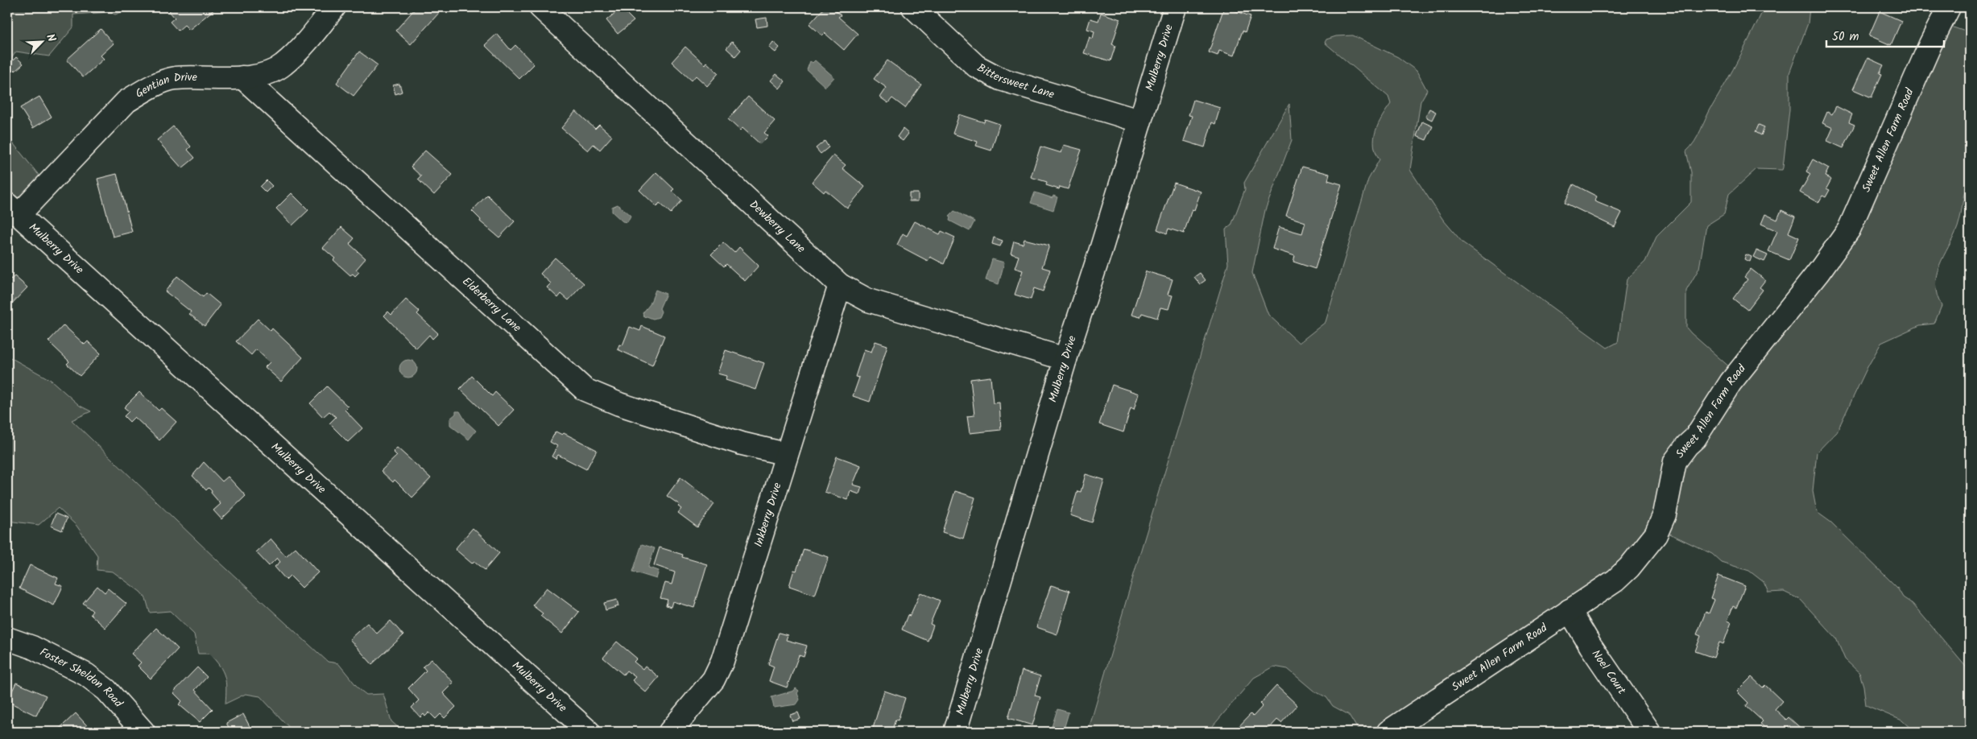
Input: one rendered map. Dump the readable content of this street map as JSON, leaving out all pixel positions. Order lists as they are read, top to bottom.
{
  "streets": {
    "street": [
      "Mulberry Drive",
      "Bittersweet Lane",
      "Gentian Drive",
      "Sweet Allen Farm Road",
      "Dewberry Lane",
      "Elderberry Lane",
      "Inkberry Drive",
      "Noel Court",
      "Foster Sheldon Road"
    ]
  },
  "crossings": [
    ["Mulberry Drive", "Bittersweet Lane"],
    ["Mulberry Drive", "Gentian Drive"],
    ["Mulberry Drive", "Dewberry Lane"],
    ["Gentian Drive", "Elderberry Lane"],
    ["Sweet Allen Farm Road", "Noel Court"],
    ["Dewberry Lane", "Inkberry Drive"],
    ["Elderberry Lane", "Inkberry Drive"]
  ],
  "scale_bar": "50 m",
  "north": "top right"
}
